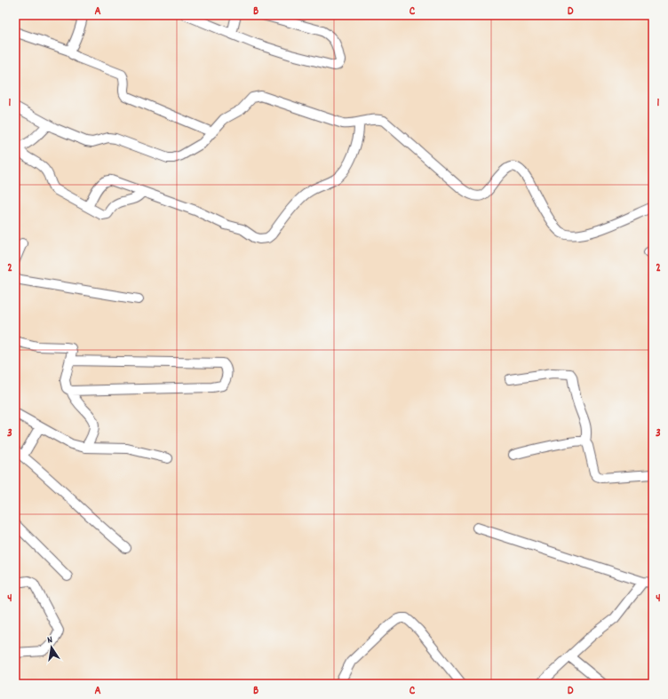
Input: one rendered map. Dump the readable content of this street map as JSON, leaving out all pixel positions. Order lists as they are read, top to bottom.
{
  "north": "top",
  "grid": {
    "columns": [
      "A",
      "B",
      "C",
      "D"
    ],
    "rows": [
      "1",
      "2",
      "3",
      "4"
    ]
  }
}
